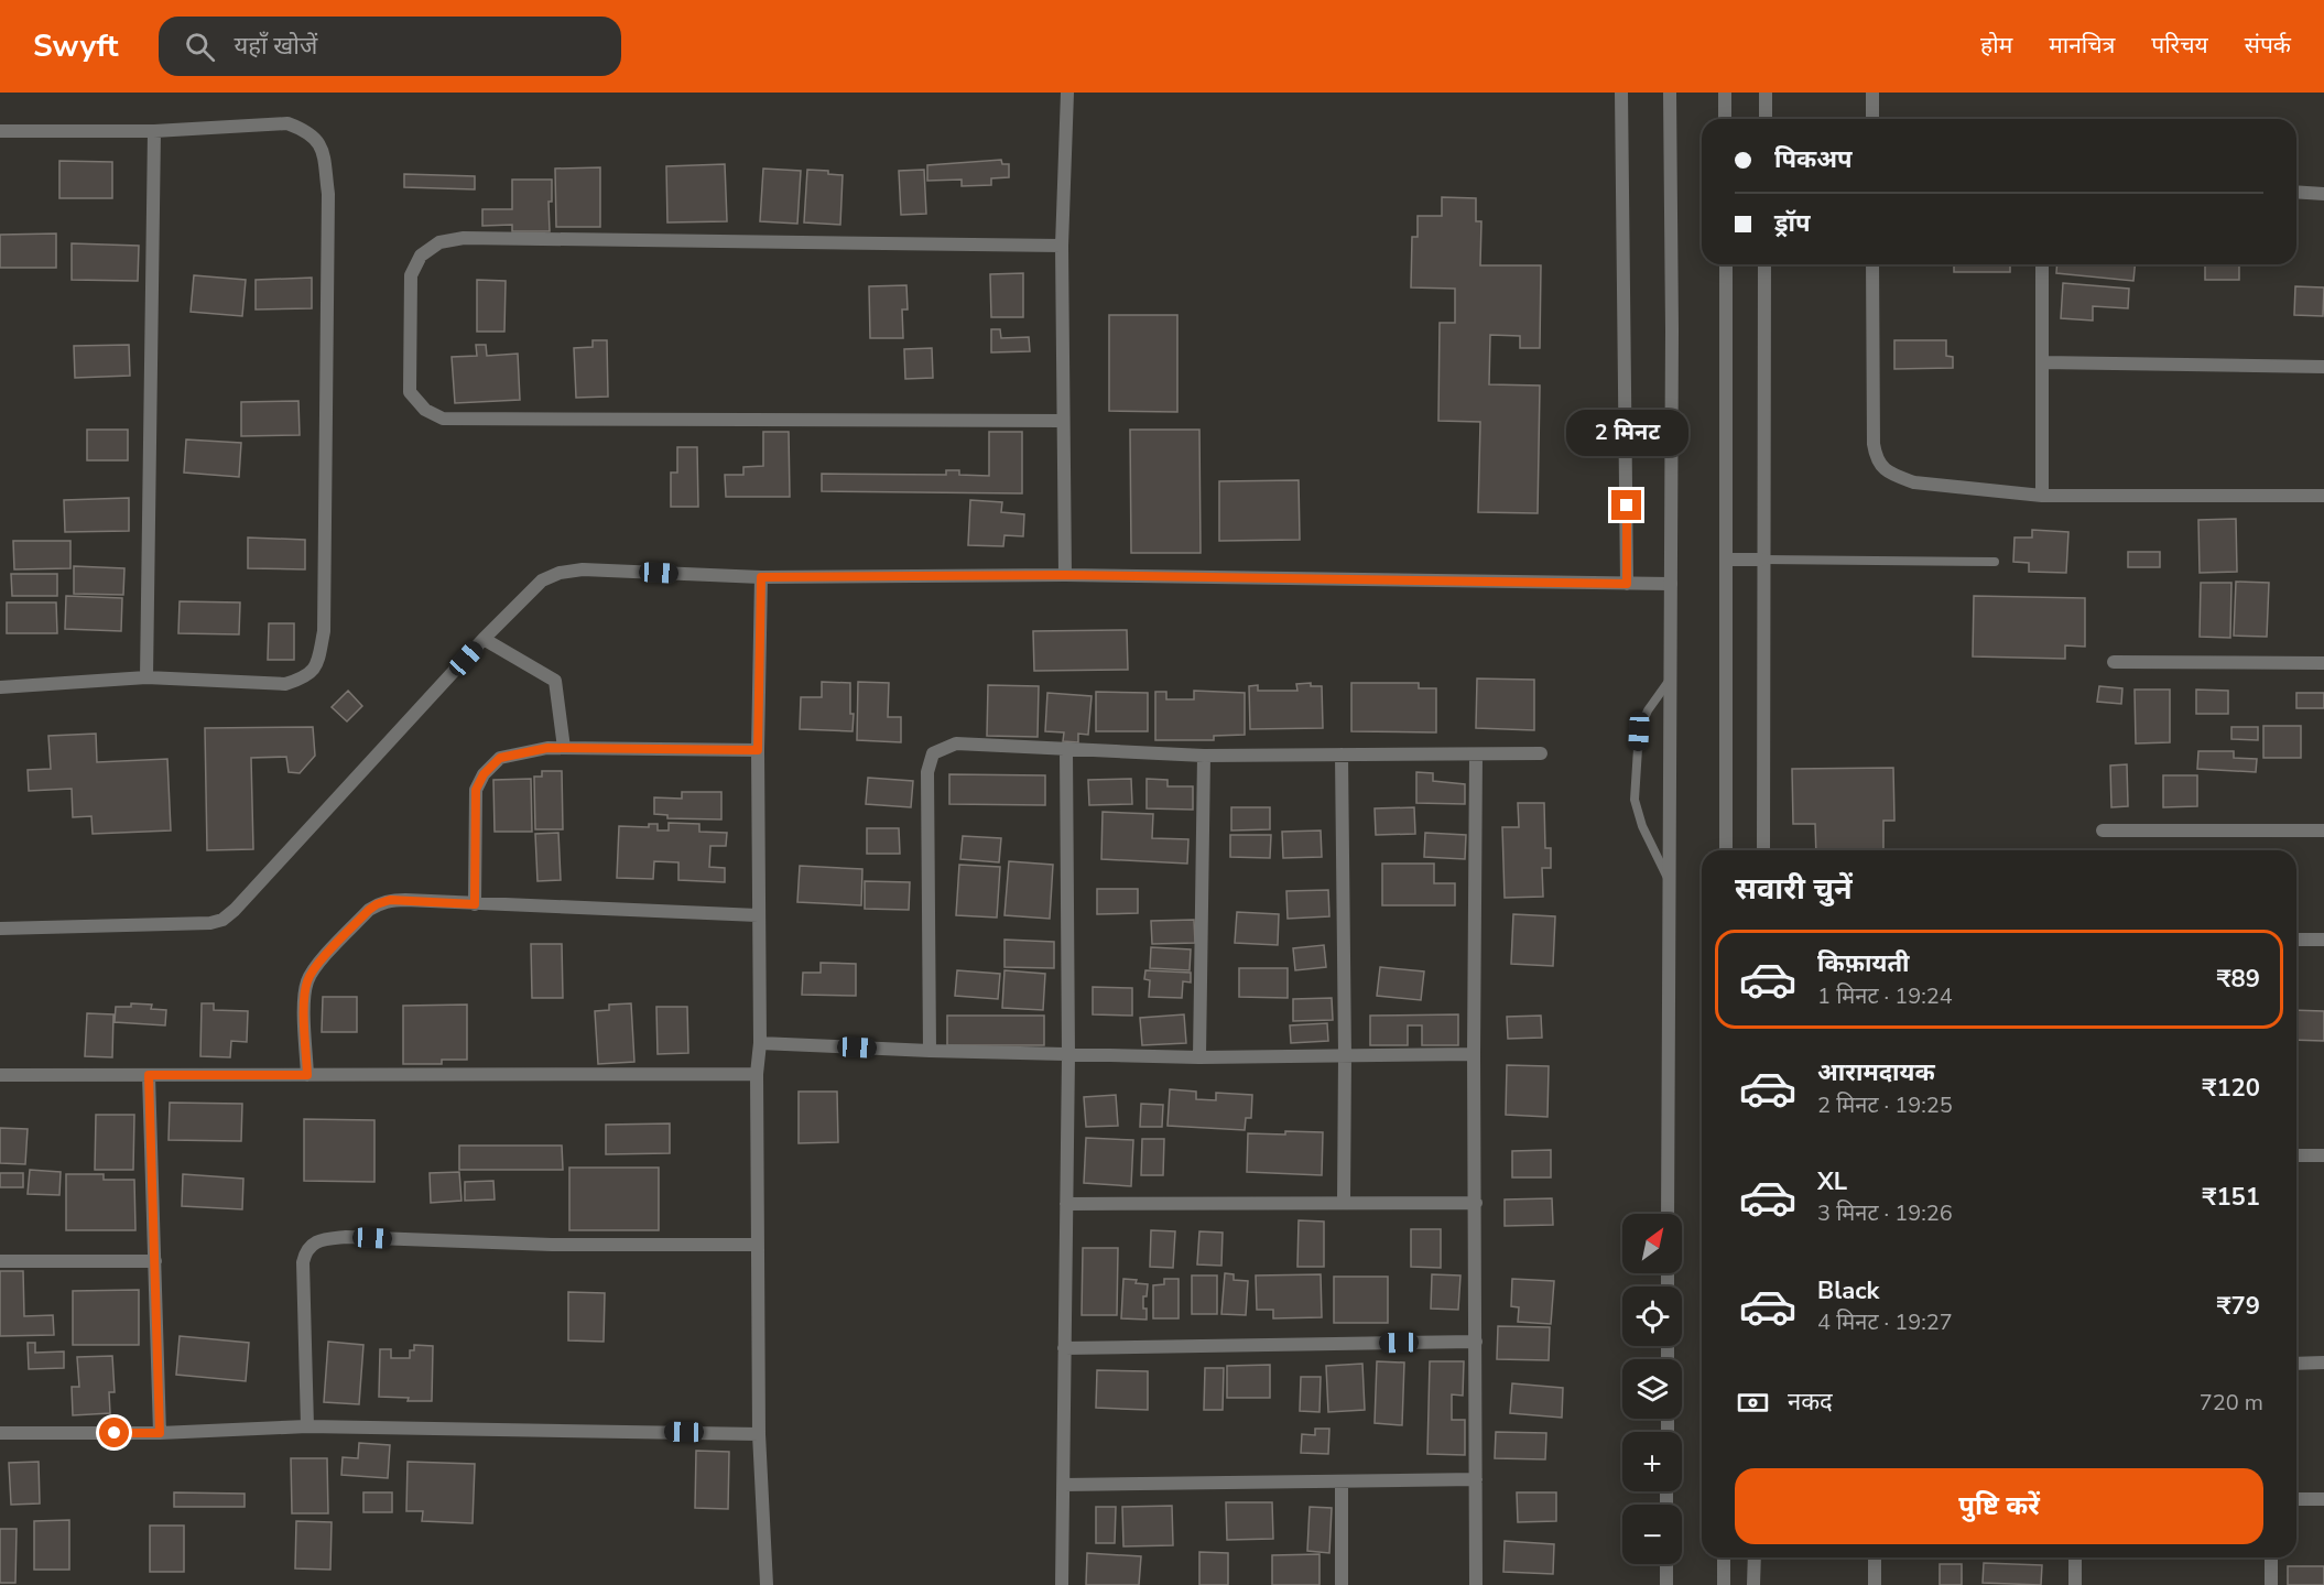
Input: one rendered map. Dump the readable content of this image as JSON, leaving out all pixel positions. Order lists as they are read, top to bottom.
{
  "north": "top right",
  "page": {
    "header": "Swyft",
    "search": "यहाँ खोजें",
    "nav": [
      "होम",
      "मानचित्र",
      "परिचय",
      "संपर्क"
    ],
    "banner": ["पिकअप", "ड्रॉप"],
    "bubble": "2 मिनट",
    "heading": "सवारी चुनें",
    "list": [
      {
        "name": "किफ़ायती",
        "note": "1 मिनट · 19:24",
        "value": "₹89"
      },
      {
        "name": "आरामदायक",
        "note": "2 मिनट · 19:25",
        "value": "₹120"
      },
      {
        "name": "XL",
        "note": "3 मिनट · 19:26",
        "value": "₹151"
      },
      {
        "name": "Black",
        "note": "4 मिनट · 19:27",
        "value": "₹79"
      }
    ],
    "map_buttons": ["+", "−"],
    "pay": ["नकद", "720 m"],
    "buttons": "पुष्टि करें"
  }
}
